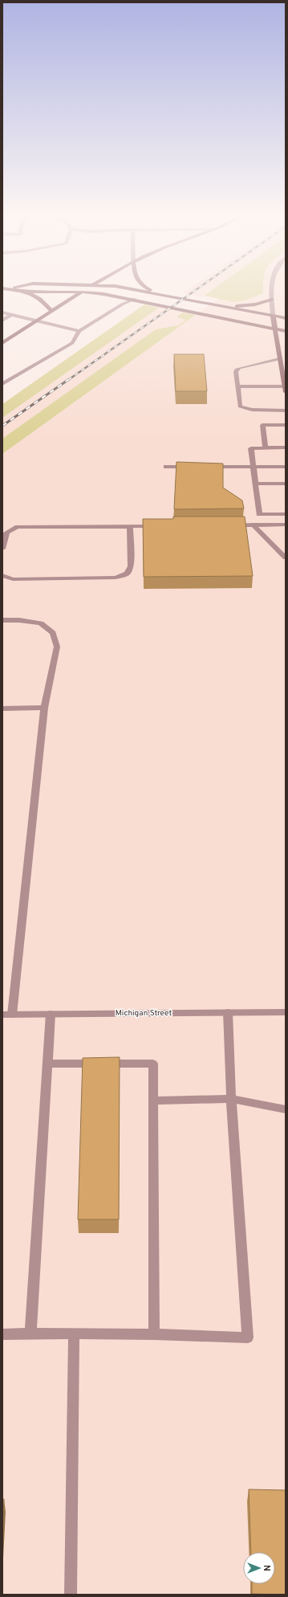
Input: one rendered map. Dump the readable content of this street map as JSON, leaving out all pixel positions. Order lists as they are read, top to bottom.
{
  "streets": {
    "street": ["Michigan Street"]
  },
  "north": "right"
}
